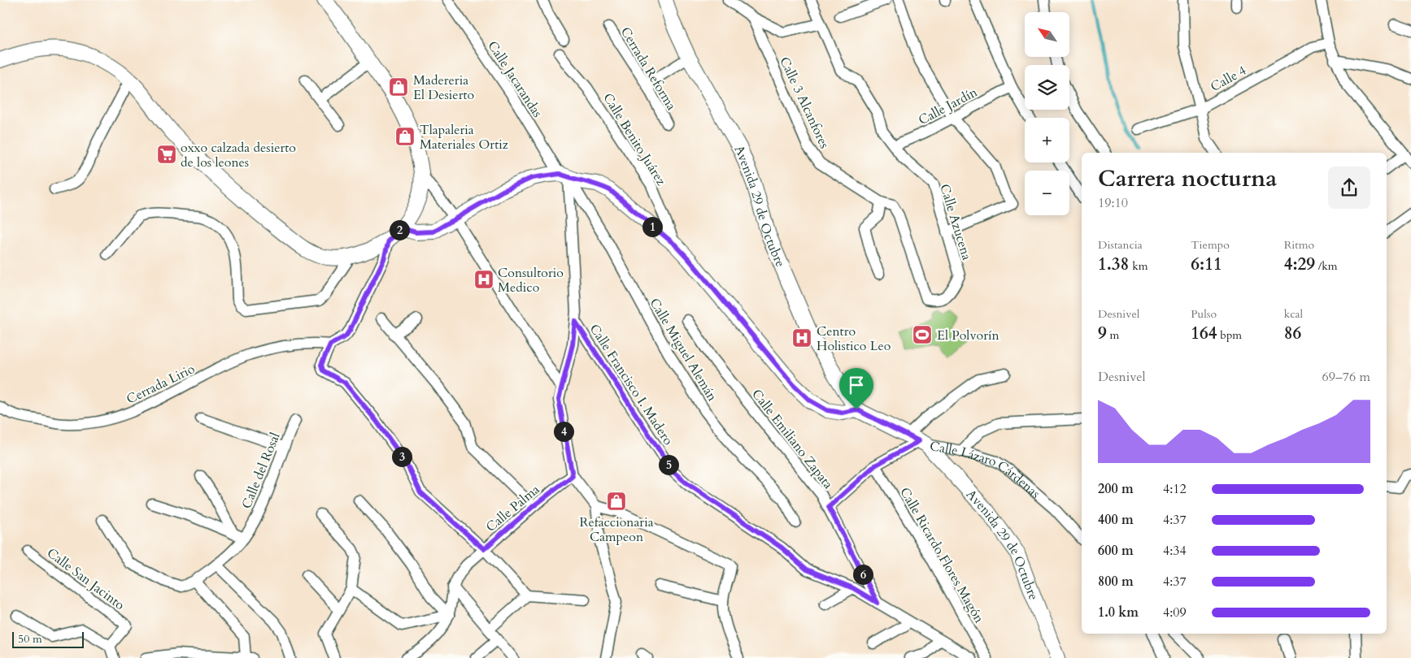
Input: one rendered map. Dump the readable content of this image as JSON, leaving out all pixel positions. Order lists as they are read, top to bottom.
{
  "streets": {
    "street": [
      "Cerrada Reforma",
      "Calle 4",
      "Calle Jacarandas",
      "Calle 3 Alcanfores",
      "Calle Jardín",
      "Calle Benito Juárez",
      "Avenida 29 de Octubre",
      "Calle Azucena",
      "Calle Miguel Alemán",
      "Cerrada Lirio",
      "Calle Francisco I. Madero",
      "Calle Emiliano Zapata",
      "Calle del Rosal",
      "Calle Lázaro Cárdenas",
      "Calle Palma",
      "Calle Ricardo Flores Magón",
      "Calle San Jacinto"
    ]
  },
  "crossings": [
    ["Calle Jacarandas", "Calle Miguel Alemán"],
    ["Calle 3 Alcanfores", "Calle Azucena"],
    ["Calle Jardín", "Calle Azucena"],
    ["Avenida 29 de Octubre", "Calle Lázaro Cárdenas"],
    ["Calle Francisco I. Madero", "Calle Emiliano Zapata"]
  ],
  "places": {
    "shop": ["Madereria El Desierto", "Tlapaleria Materiales Ortiz", "Refaccionaria Campeon"],
    "supermarket": ["oxxo calzada desierto de los leones"],
    "hospital": ["Consultorio Medico", "Centro Holistico Leo"],
    "sports": ["El Polvorín"]
  },
  "scale_bar": "50 m",
  "north": "top left",
  "page": {
    "map_buttons": ["+", "−"],
    "heading": ["Carrera nocturna", "19:10"],
    "pins": [
      "1",
      "2",
      "4",
      "3",
      "5",
      "6"
    ],
    "stats": [
      ["Distancia", "1.38 km"],
      ["Tiempo", "6:11"],
      ["Ritmo", "4:29 /km"],
      ["Desnivel", "9 m"],
      ["Pulso", "164 bpm"],
      ["kcal", "86"]
    ],
    "chart": ["Desnivel", "69–76 m"],
    "list": [
      {
        "name": "200 m",
        "note": "4:12"
      },
      {
        "name": "400 m",
        "note": "4:37"
      },
      {
        "name": "600 m",
        "note": "4:34"
      },
      {
        "name": "800 m",
        "note": "4:37"
      },
      {
        "name": "1.0 km",
        "note": "4:09"
      }
    ],
    "scale": "50 m"
  }
}
